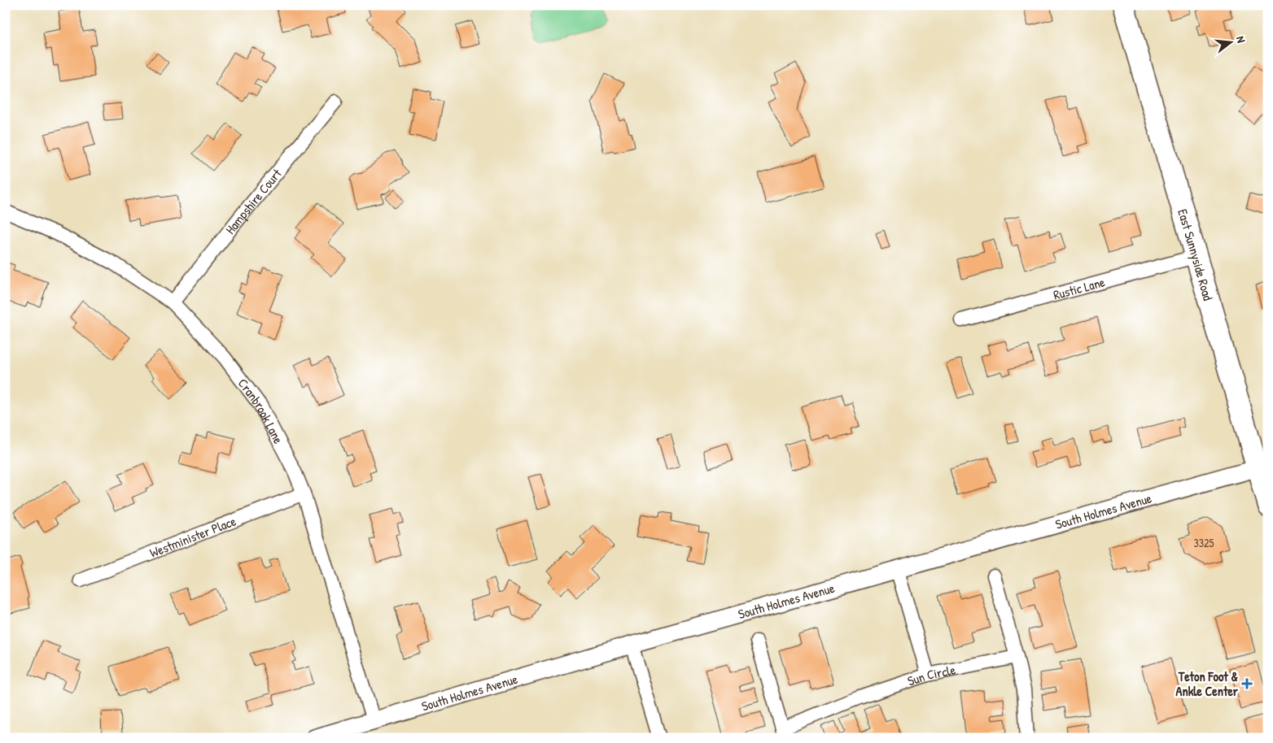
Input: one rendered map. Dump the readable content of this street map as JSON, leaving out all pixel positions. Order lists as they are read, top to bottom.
{
  "streets": {
    "main road": ["East Sunnyside Road"],
    "street": [
      "Hampshire Court",
      "Rustic Lane",
      "Cranbrook Lane",
      "South Holmes Avenue",
      "Westminister Place",
      "Sun Circle"
    ]
  },
  "crossings": [
    ["Hampshire Court", "Cranbrook Lane"],
    ["East Sunnyside Road", "Rustic Lane"],
    ["East Sunnyside Road", "South Holmes Avenue"],
    ["Cranbrook Lane", "South Holmes Avenue"],
    ["Cranbrook Lane", "Westminister Place"]
  ],
  "places": {
    "health": ["Teton Foot & Ankle Center"]
  },
  "house_numbers": ["3325"],
  "north": "right"
}
